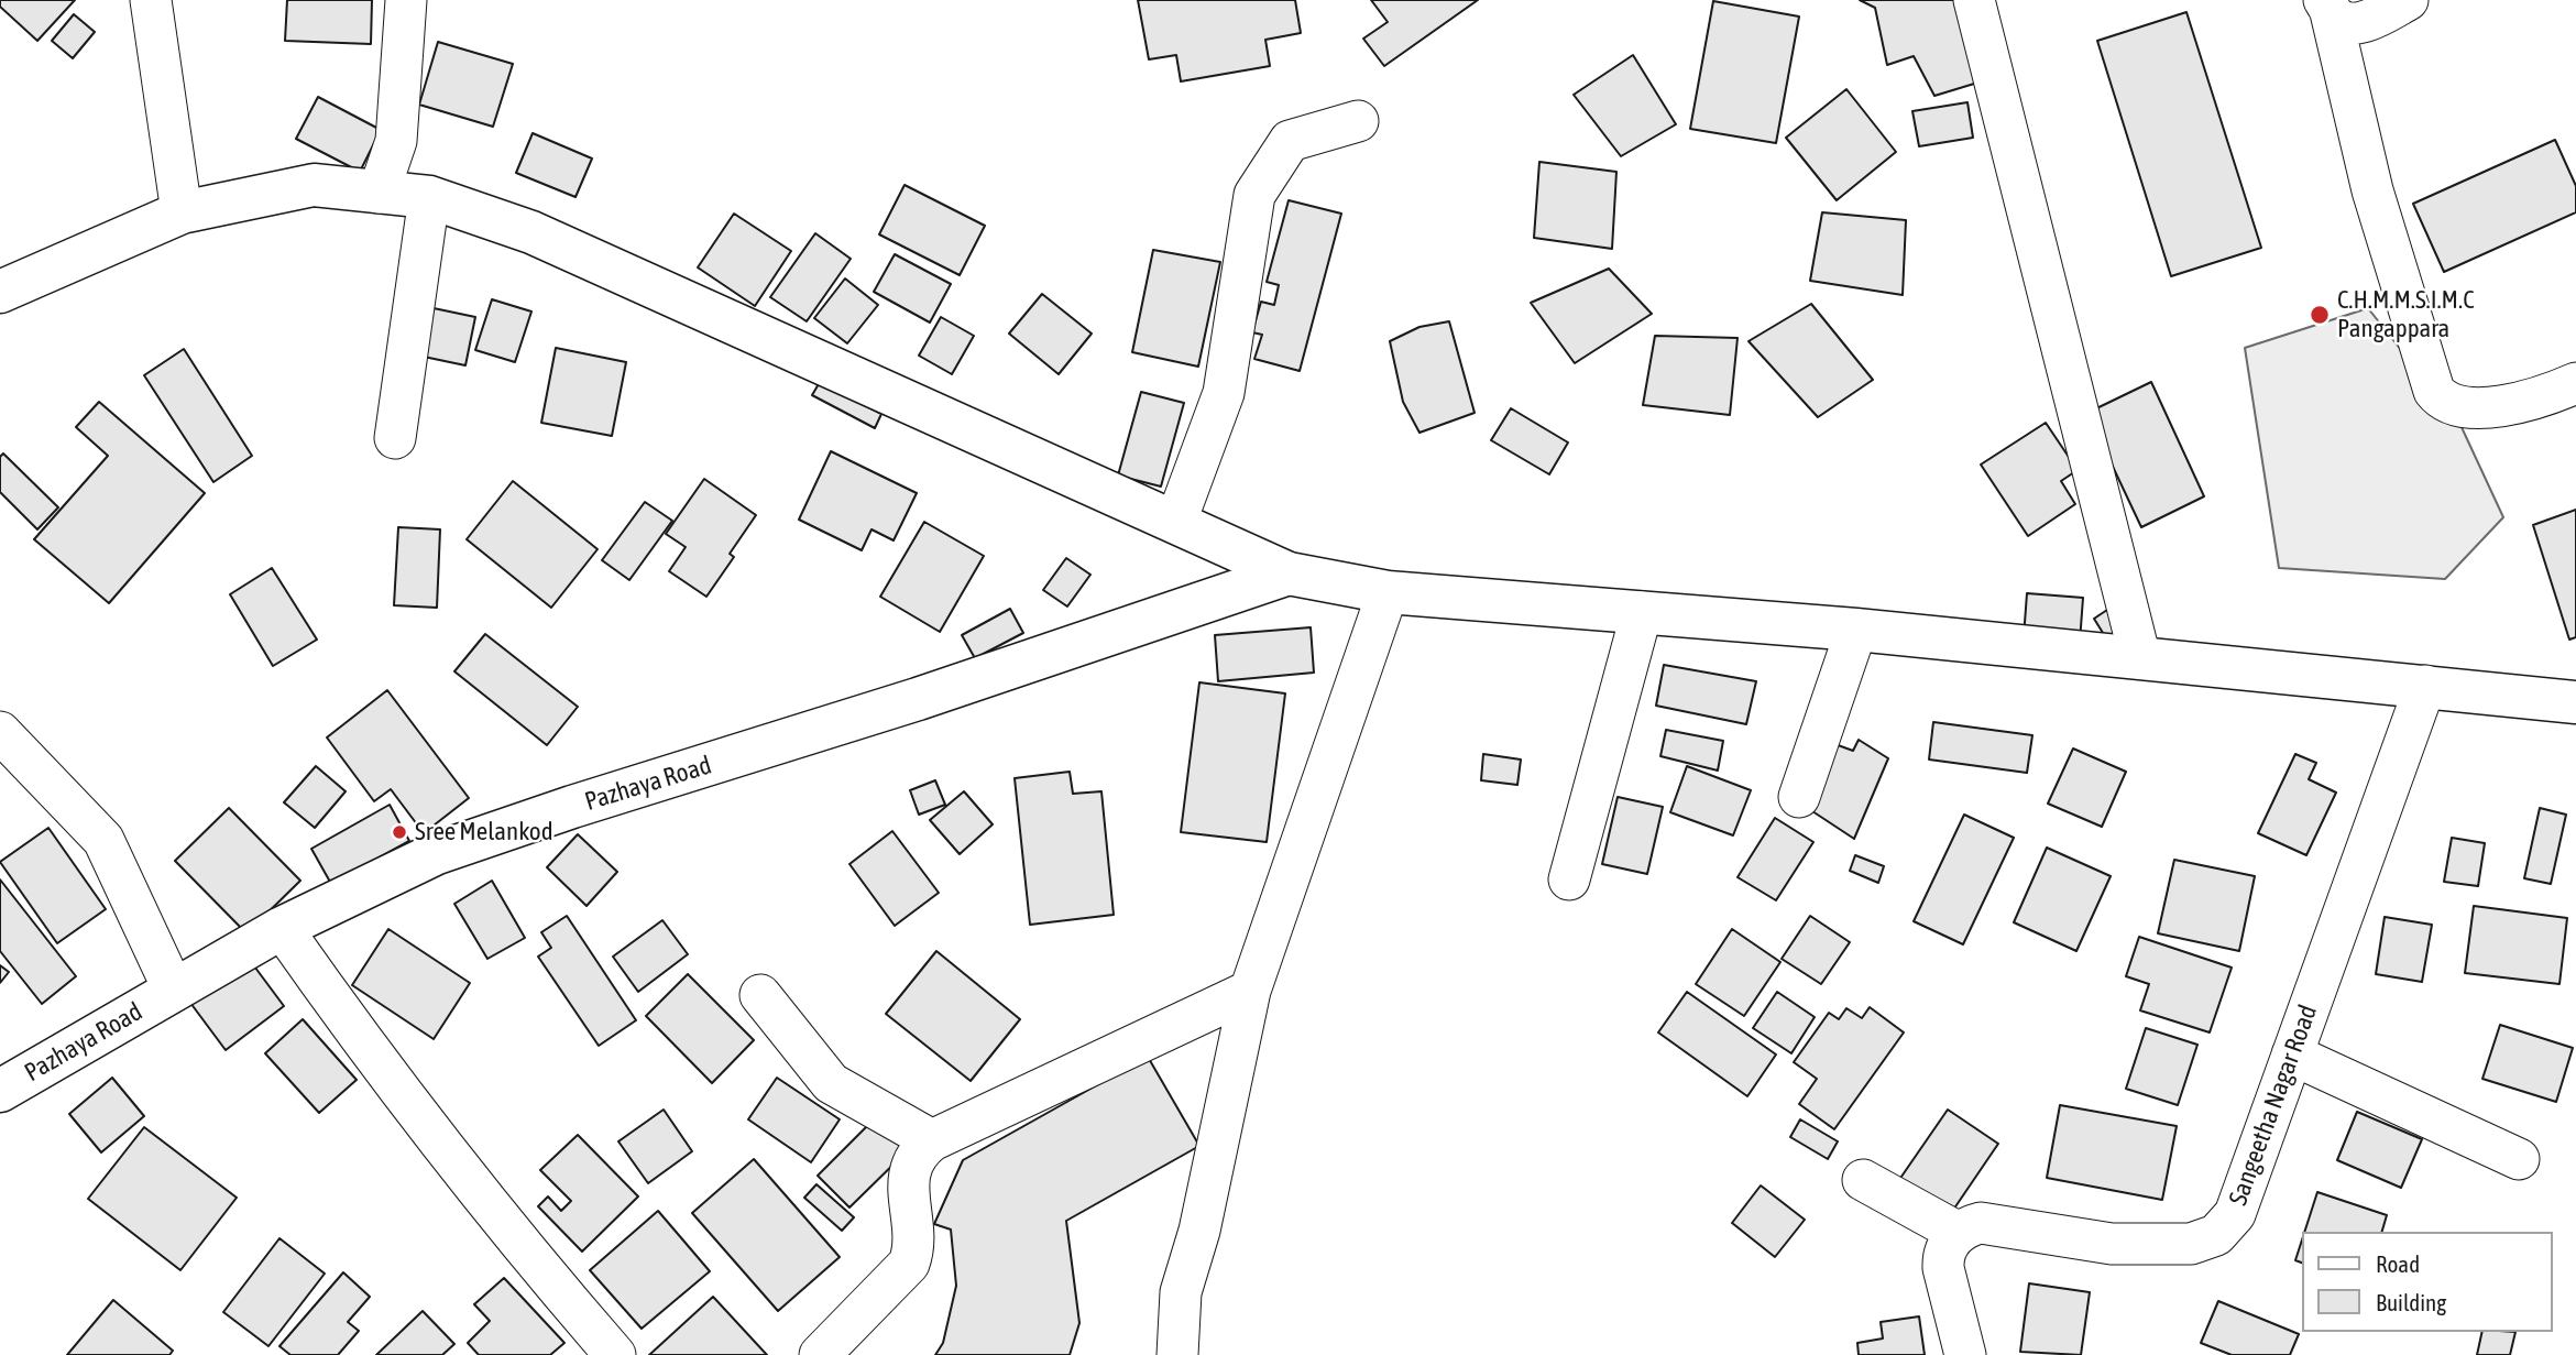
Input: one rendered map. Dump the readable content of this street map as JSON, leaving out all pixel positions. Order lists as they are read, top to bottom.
{
  "streets": {
    "main road": ["Pazhaya Road"],
    "street": ["Sangeetha Nagar Road"]
  },
  "places": ["C.H.M.M.S.I.M.C Pangappara", "Sree Melankod"],
  "legend": ["Road", "Building"]
}
